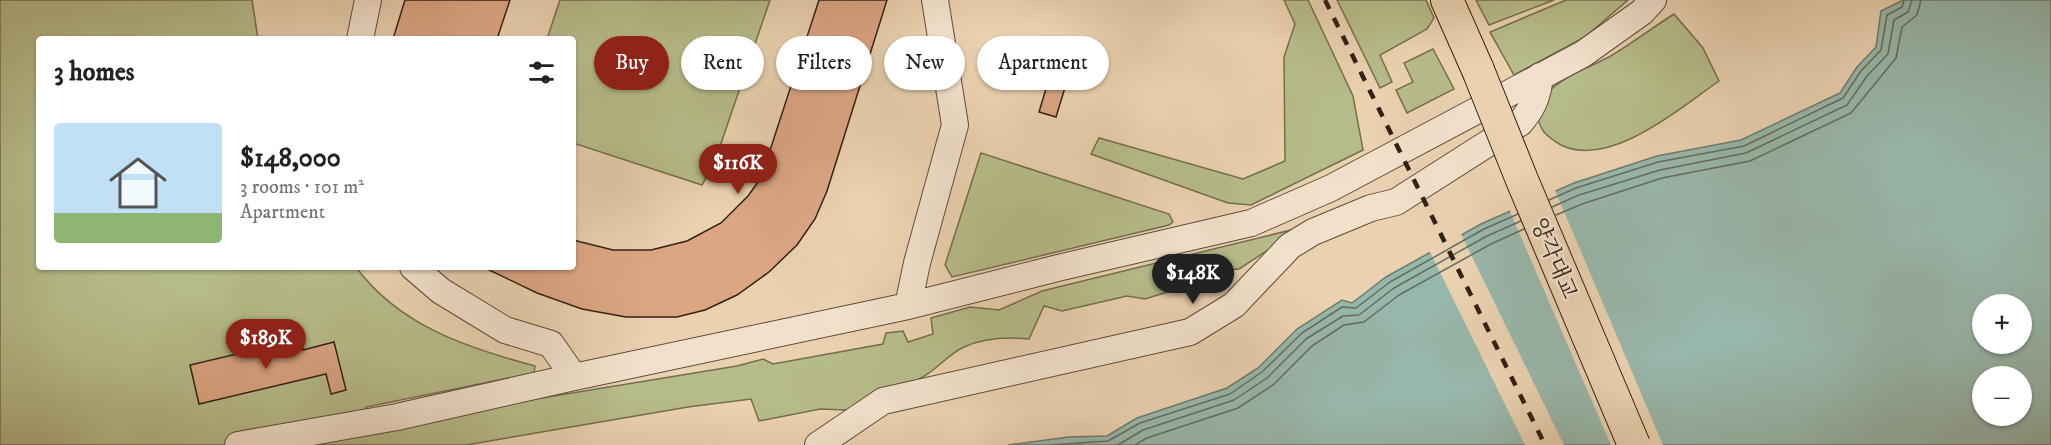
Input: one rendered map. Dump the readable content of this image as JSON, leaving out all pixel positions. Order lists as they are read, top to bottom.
{
  "streets": {
    "main road": ["양각대교"]
  },
  "page": {
    "chip": [
      "Buy",
      "Rent",
      "Filters",
      "New",
      "Apartment"
    ],
    "heading": "3 homes",
    "list": [
      {
        "name": "$148,000",
        "note": "3 rooms · 101 m² · Apartment"
      }
    ],
    "price": ["$116K", "$148K", "$189K"],
    "map_buttons": ["+", "−"]
  }
}
